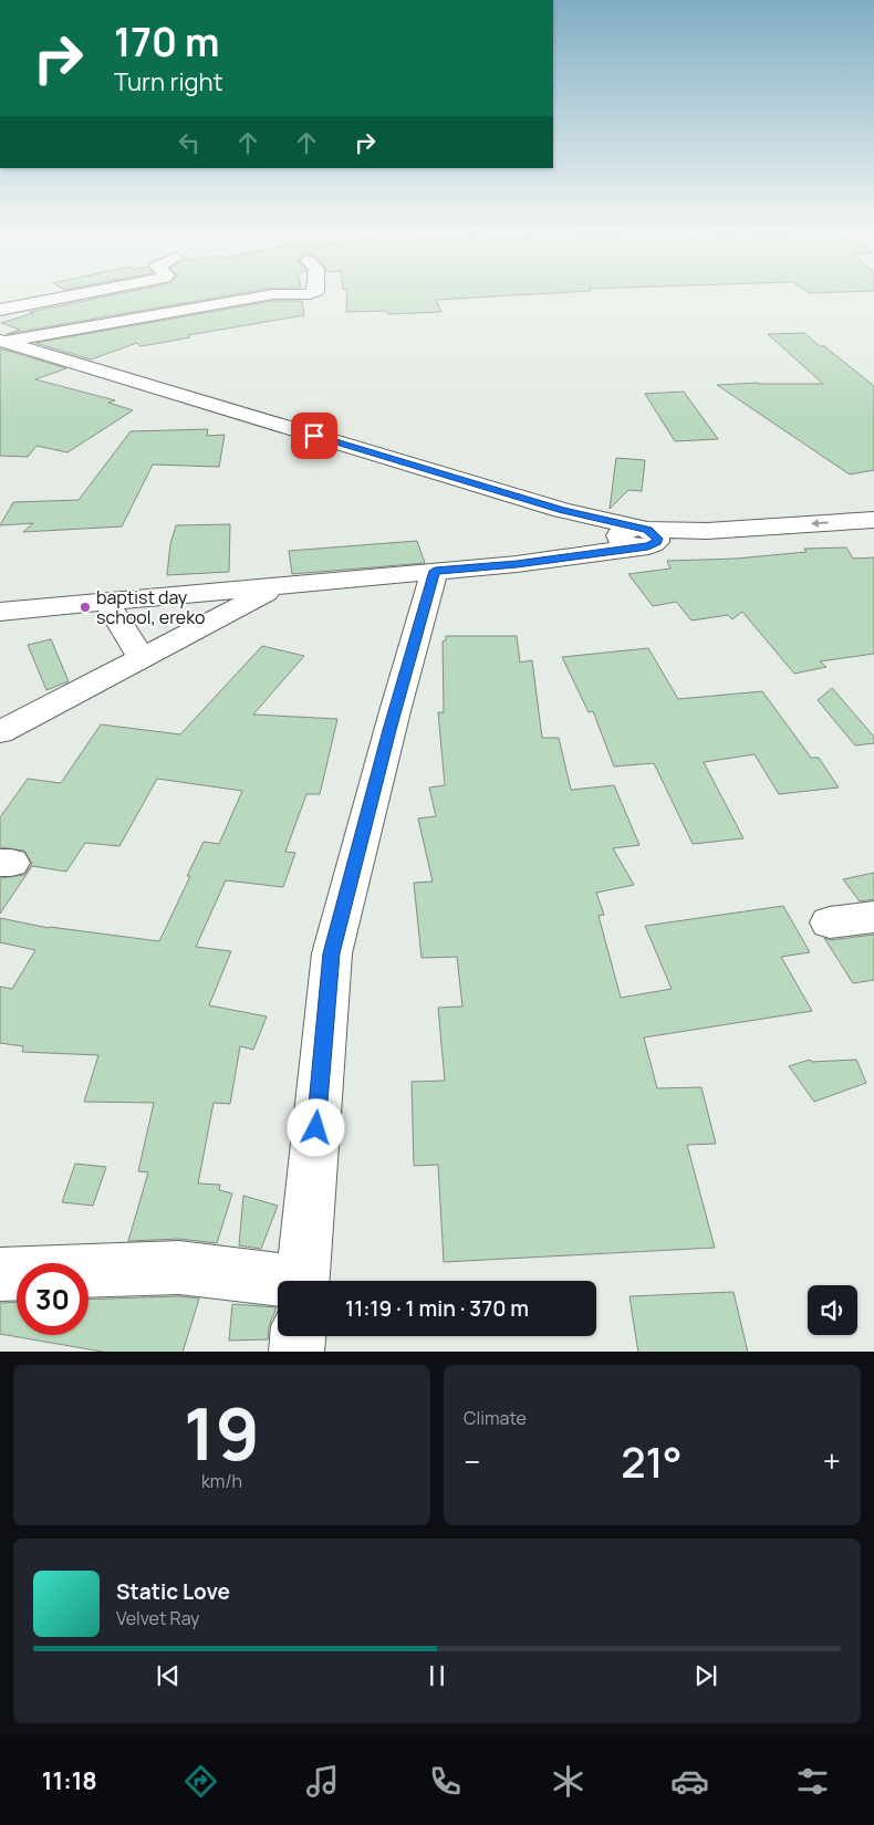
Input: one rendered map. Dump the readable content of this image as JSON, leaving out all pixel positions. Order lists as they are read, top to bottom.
{
  "places": ["baptist day school, ereko"],
  "page": {
    "turn": ["170 m", "Turn right"],
    "limit": "30",
    "trip": "11:19 · 1 min · 370 m",
    "tile": [
      ["19", "km/h"],
      "Climate"
    ],
    "heat": ["−", "21°", "+"],
    "song": ["Static Love", "Velvet Ray"],
    "tabs": "11:18"
  }
}
